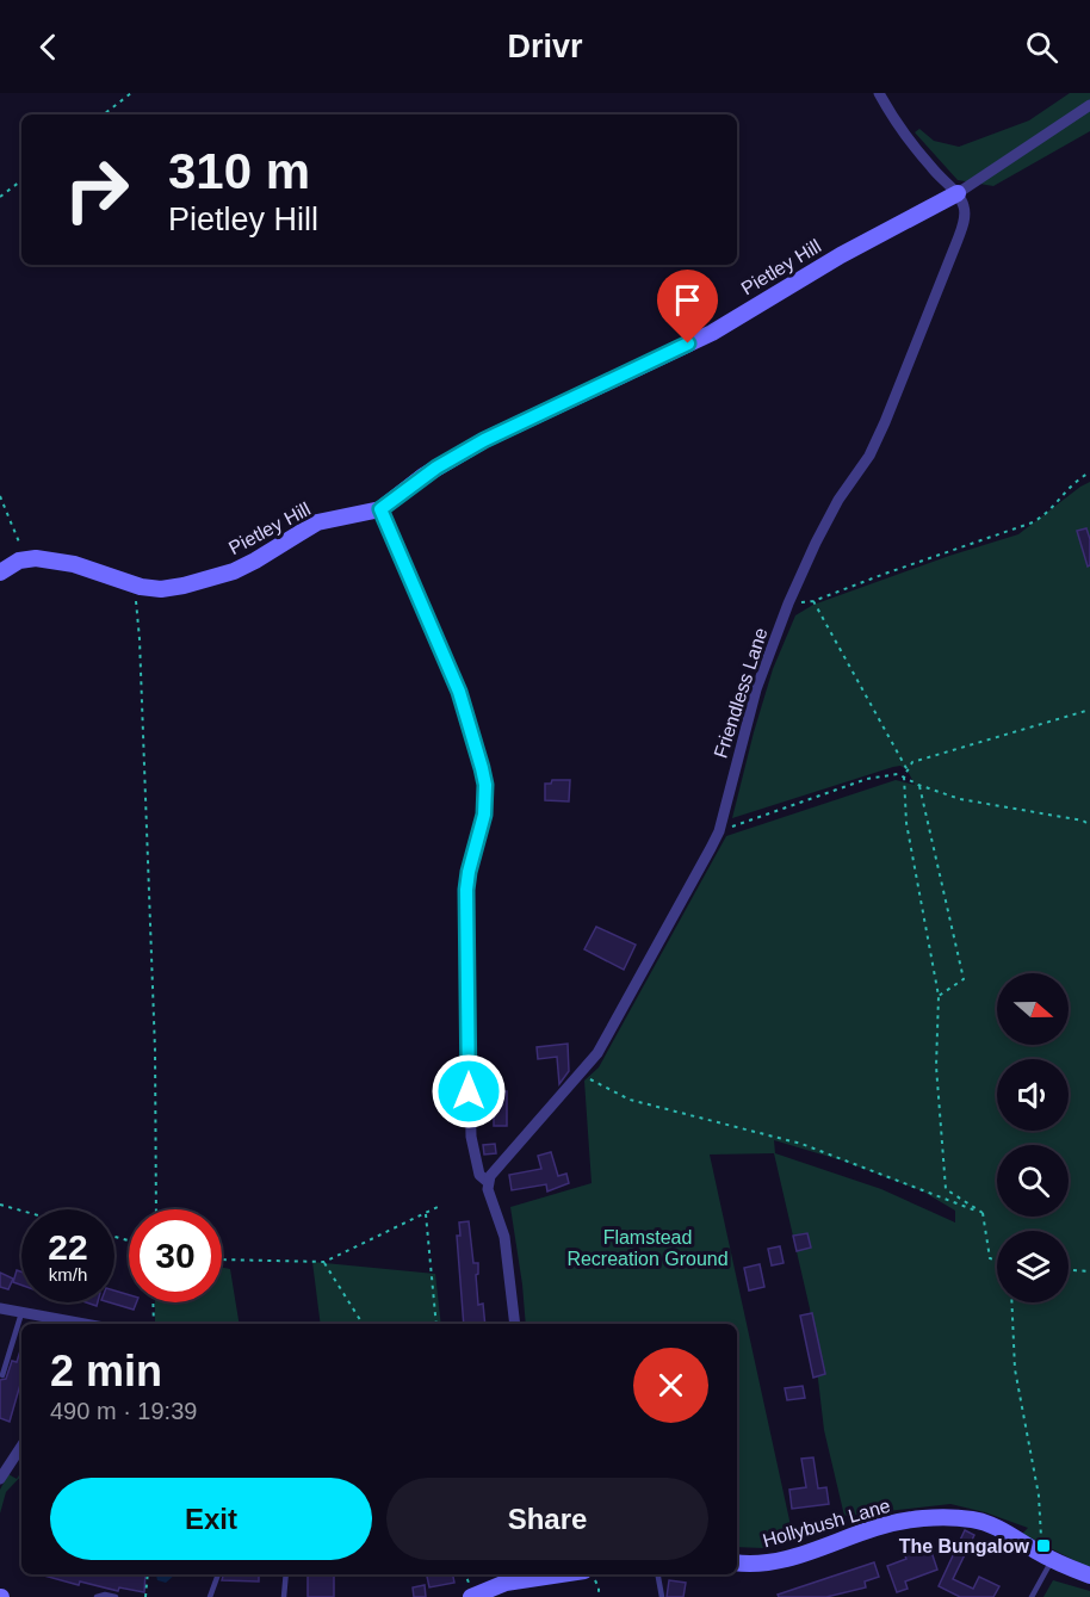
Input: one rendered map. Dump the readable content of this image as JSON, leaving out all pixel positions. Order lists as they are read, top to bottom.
{
  "streets": {
    "street": ["Pietley Hill", "Friendless Lane", "Hollybush Lane"]
  },
  "crossings": [
    ["Pietley Hill", "Friendless Lane"]
  ],
  "parks": ["Flamstead Recreation Ground"],
  "places": {
    "transit": ["The Bungalow"]
  },
  "north": "right",
  "page": {
    "header": "Drivr",
    "turn": ["310 m", "Pietley Hill"],
    "speed": "22 km/h",
    "limit": "30",
    "heading": ["2 min", "490 m · 19:39"],
    "buttons": ["Exit", "Share"]
  }
}
